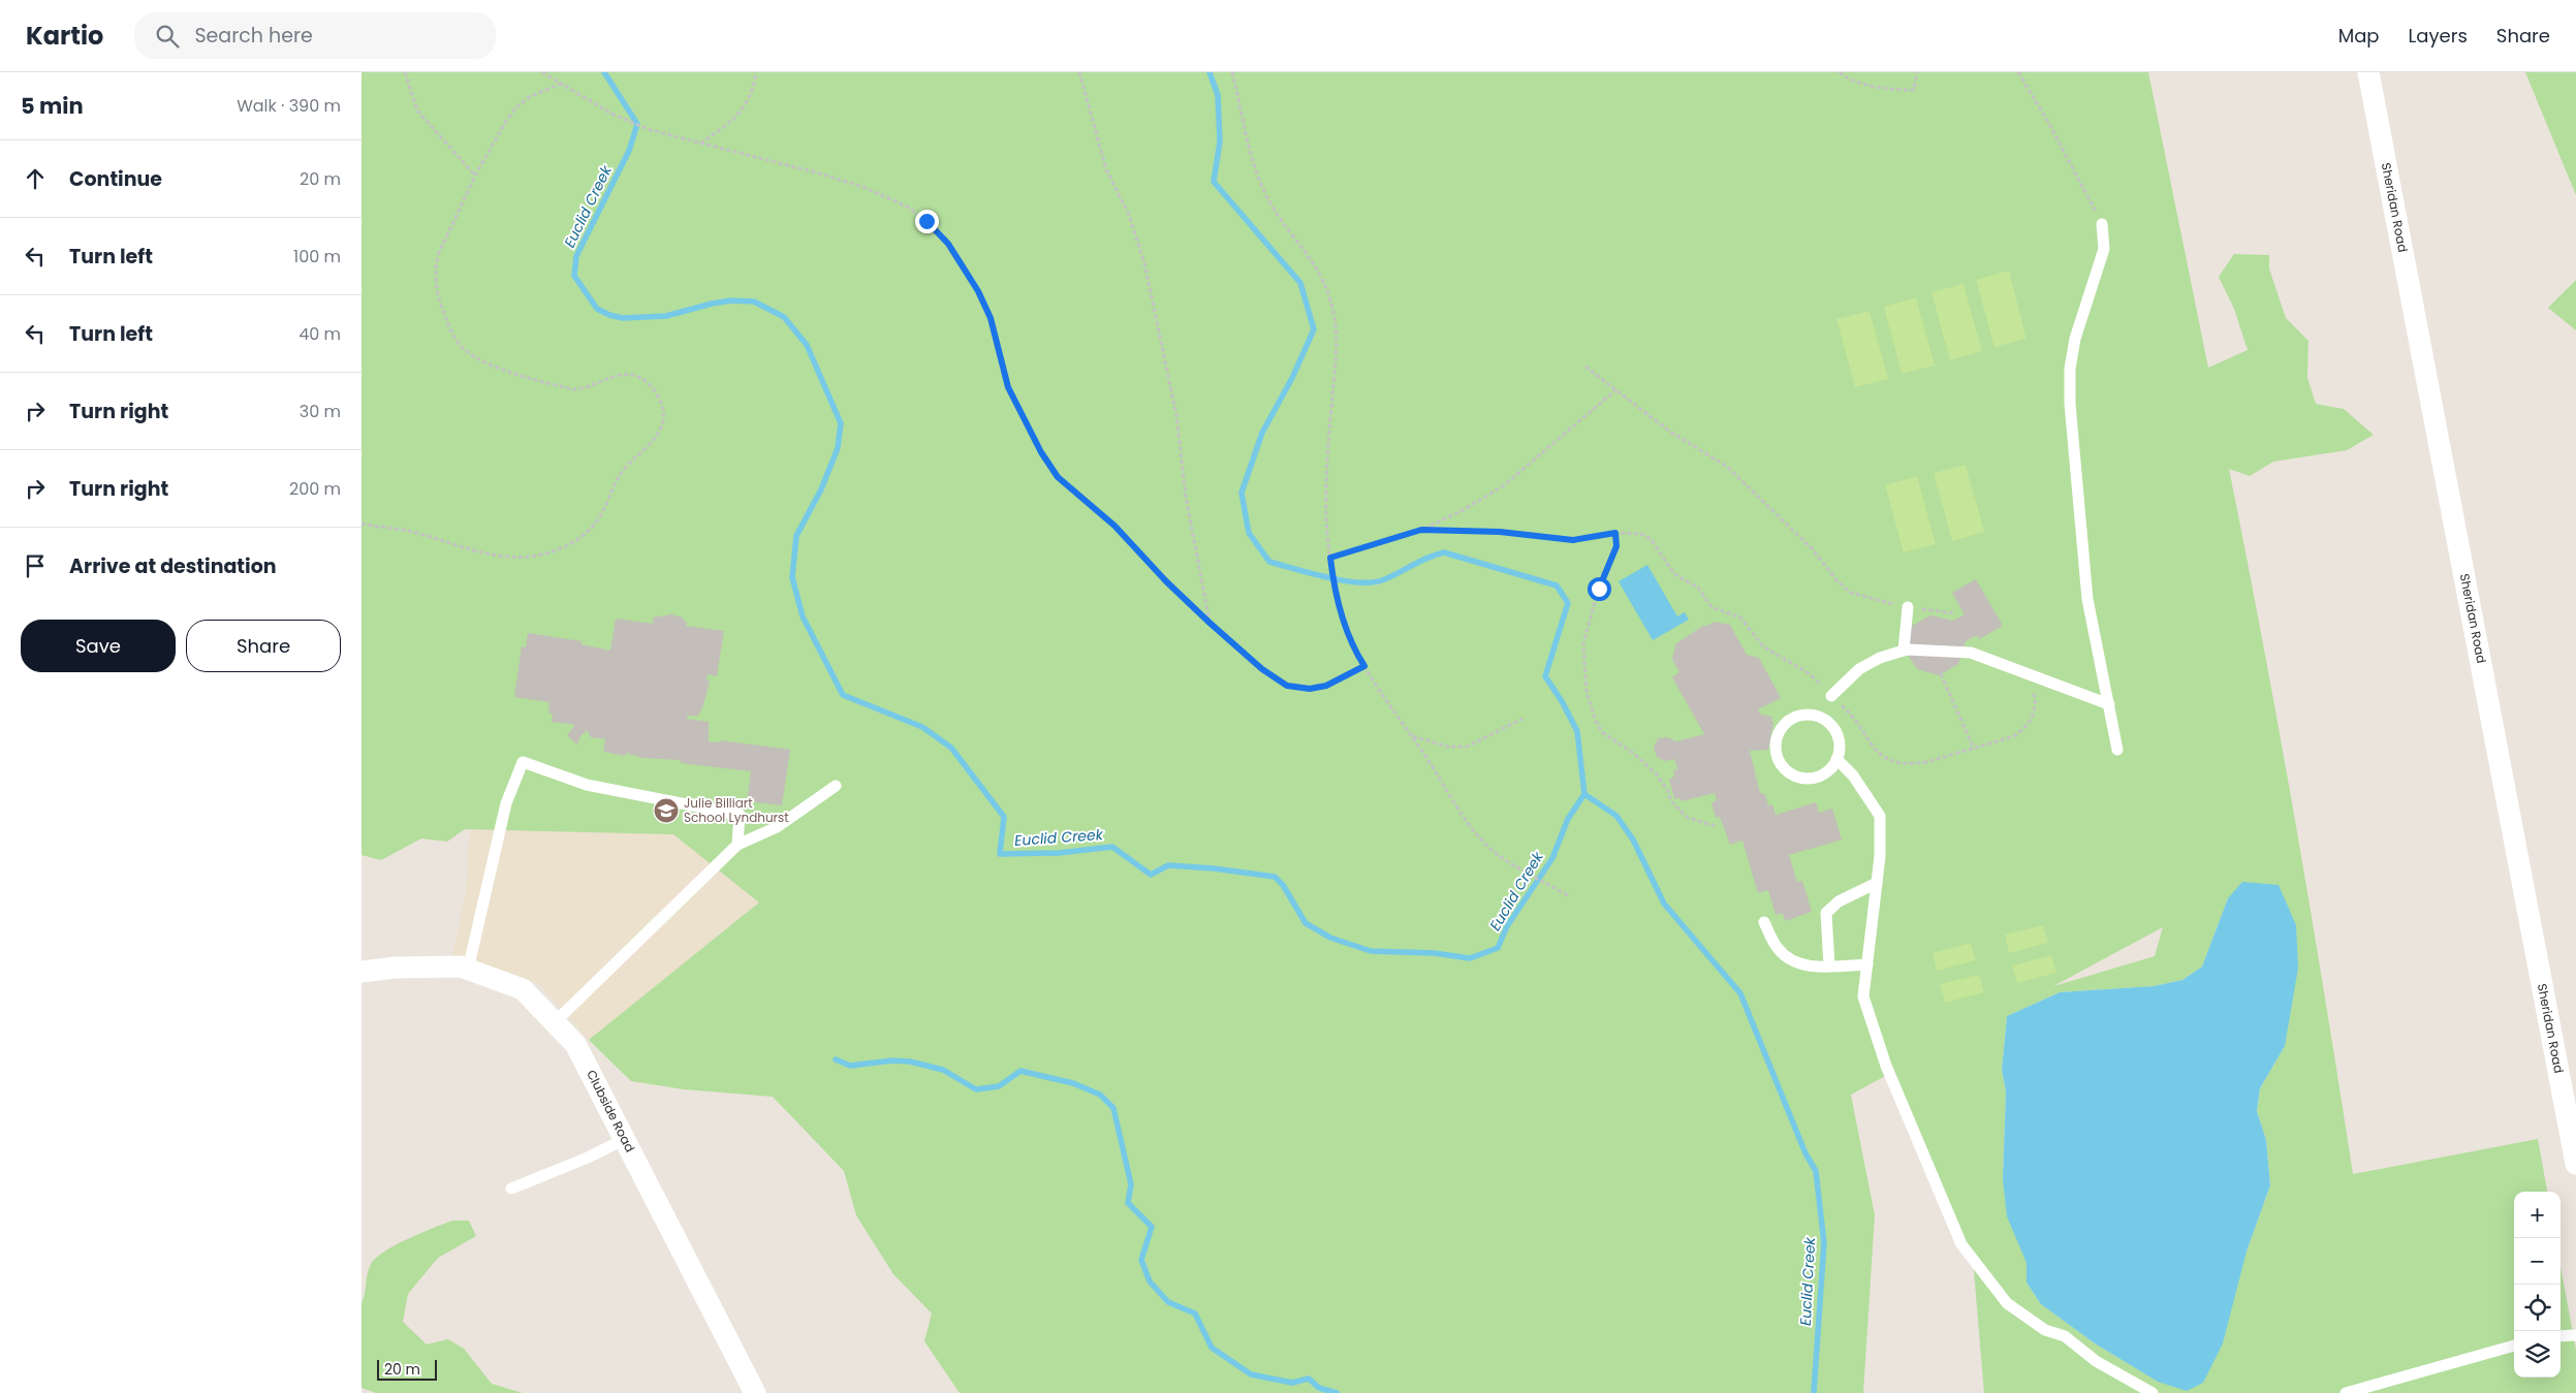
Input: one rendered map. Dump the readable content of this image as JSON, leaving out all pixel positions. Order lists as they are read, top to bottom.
{
  "streets": {
    "street": ["Sheridan Road", "Clubside Road"]
  },
  "water": ["Euclid Creek"],
  "places": {
    "school or university": ["Julie Billiart School Lyndhurst"]
  },
  "scale_bar": "20 m",
  "page": {
    "header": "Kartio",
    "search": "Search here",
    "nav": ["Map", "Layers", "Share"],
    "heading": ["5 min", "Walk · 390 m"],
    "list": [
      ["Continue", "20 m"],
      ["Turn left", "100 m"],
      ["Turn left", "40 m"],
      ["Turn right", "30 m"],
      ["Turn right", "200 m"],
      "Arrive at destination"
    ],
    "buttons": ["Save", "Share"],
    "map_buttons": ["+", "−"],
    "scale": "20 m"
  }
}
